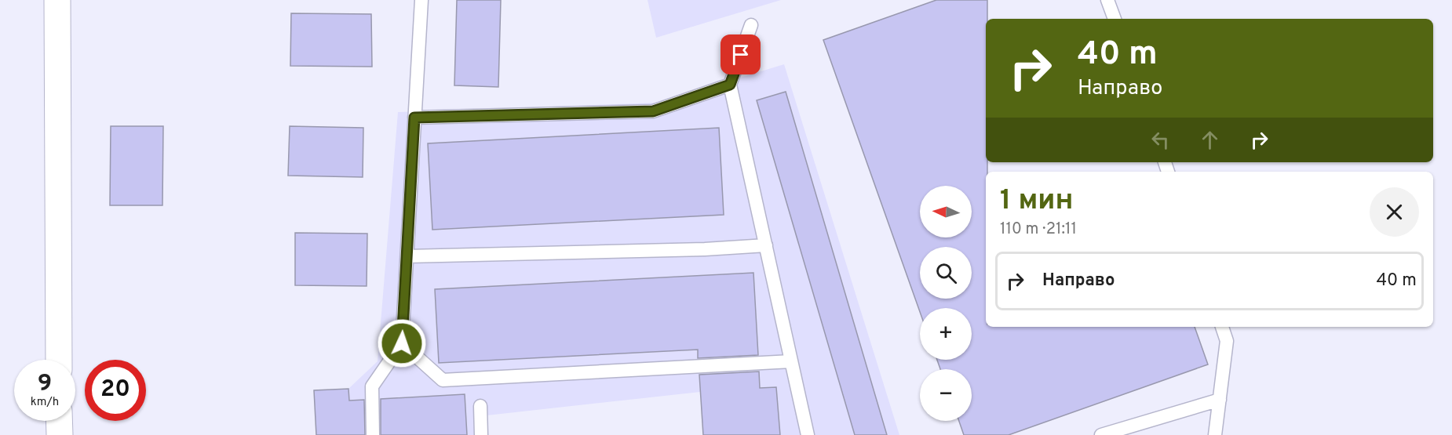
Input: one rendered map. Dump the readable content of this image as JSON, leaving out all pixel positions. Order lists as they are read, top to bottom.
{
  "north": "left",
  "page": {
    "turn": ["40 m", "Направо"],
    "heading": ["1 мин", "110 m · 21:11"],
    "map_buttons": ["+", "−"],
    "list": [
      {
        "name": "Направо",
        "value": "40 m"
      }
    ],
    "speed": "9 km/h",
    "limit": "20"
  }
}
